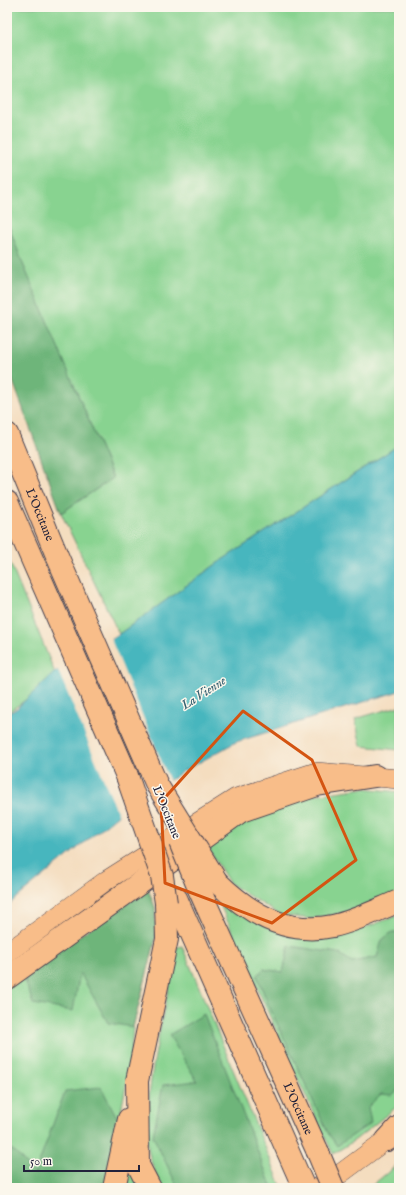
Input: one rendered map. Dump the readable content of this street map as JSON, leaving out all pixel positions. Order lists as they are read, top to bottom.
{
  "streets": {
    "highway": ["L'Occitane"]
  },
  "water": ["La Vienne"],
  "scale_bar": "50 m"
}
